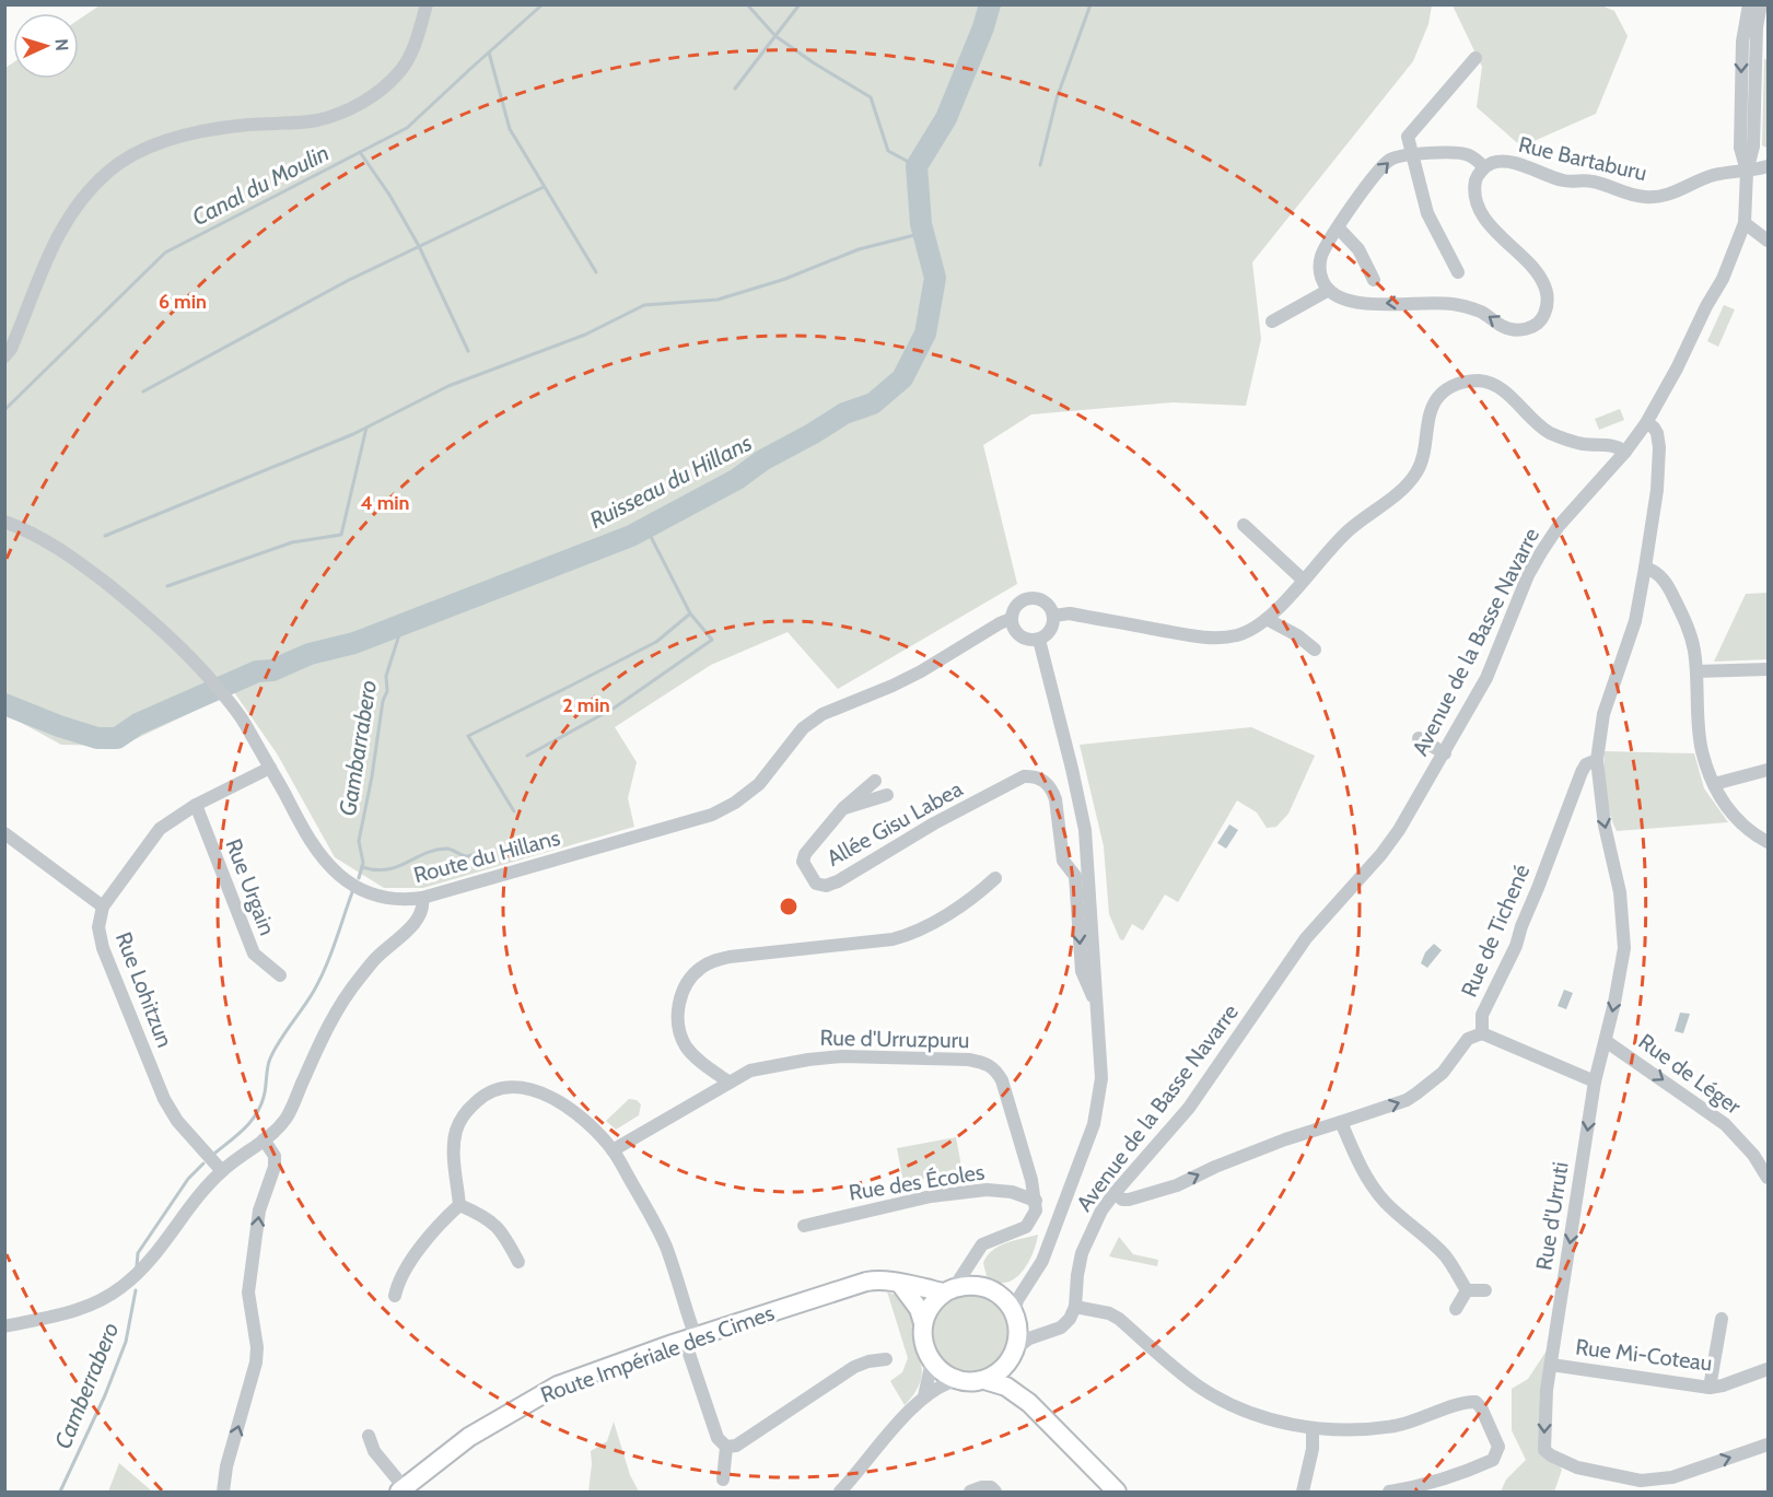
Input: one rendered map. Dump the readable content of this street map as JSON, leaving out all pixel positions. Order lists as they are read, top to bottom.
{
  "streets": {
    "main road": ["Route Impériale des Cimes"],
    "street": [
      "Rue Bartaburu",
      "Avenue de la Basse Navarre",
      "Allée Gisu Labea",
      "Route du Hillans",
      "Rue Urgain",
      "Rue de Tichené",
      "Rue Lohitzun",
      "Rue d'Urruzpuru",
      "Rue de Léger",
      "Rue des Écoles",
      "Rue d'Urruti",
      "Rue Mi-Coteau"
    ]
  },
  "crossings": [
    ["Rue Bartaburu", "Avenue de la Basse Navarre"],
    ["Route du Hillans", "Rue Lohitzun"],
    ["Rue Urgain", "Rue Lohitzun"],
    ["Rue de Tichené", "Rue d'Urruti"],
    ["Rue d'Urruzpuru", "Rue des Écoles"],
    ["Rue de Léger", "Rue d'Urruti"],
    ["Rue d'Urruti", "Rue Mi-Coteau"]
  ],
  "one_way": ["Rue de Léger"],
  "water": [
    "Canal du Moulin",
    "Ruisseau du Hillans",
    "Gambarrabero",
    "Camberrabero"
  ],
  "north": "right",
  "rings": ["6 min", "4 min", "2 min"]
}
